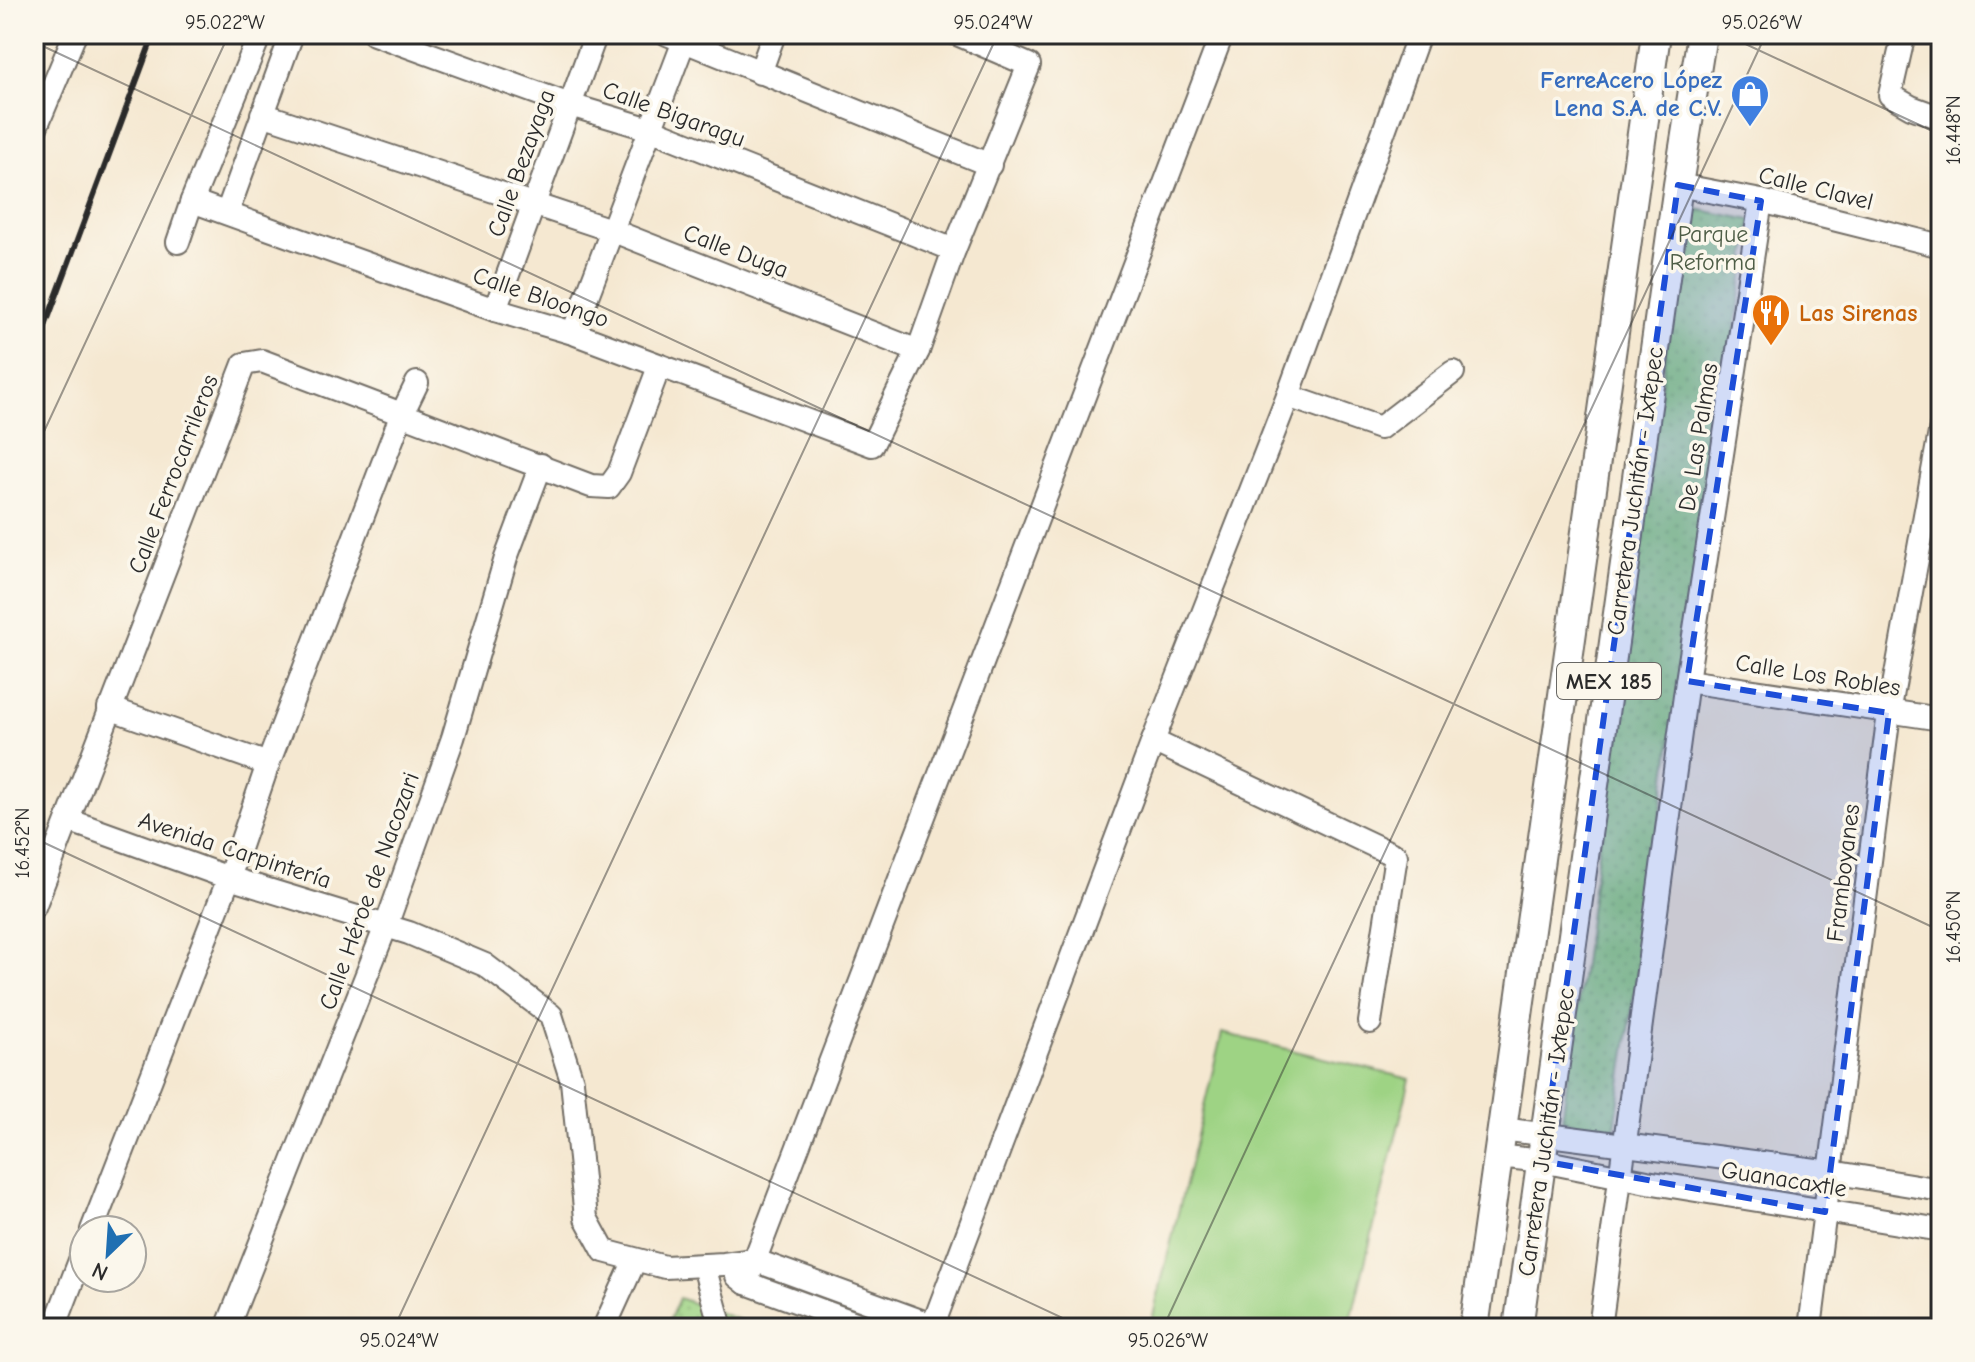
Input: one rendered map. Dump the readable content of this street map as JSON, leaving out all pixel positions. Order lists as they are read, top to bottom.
{
  "streets": {
    "main road": ["Carretera Juchitán - Ixtepec", "MEX 185"],
    "street": [
      "Calle Bigaragu",
      "Calle Bezayaga",
      "Calle Clavel",
      "Calle Duga",
      "Calle Bloongo",
      "De Las Palmas",
      "Calle Ferrocarrileros",
      "Calle Los Robles",
      "Avenida Carpintería",
      "Framboyanes",
      "Calle Héroe de Nacozari",
      "Guanacaxtle"
    ]
  },
  "crossings": [
    ["Calle Bigaragu", "Calle Bezayaga"],
    ["Calle Bezayaga", "Calle Duga"],
    ["Calle Bezayaga", "Calle Bloongo"],
    ["Calle Clavel", "De Las Palmas"],
    ["Calle Clavel", "Carretera Juchitán - Ixtepec"],
    ["Calle Duga", "Calle Bloongo"],
    ["Calle Bloongo", "Calle Ferrocarrileros"],
    ["De Las Palmas", "Calle Los Robles"],
    ["De Las Palmas", "Guanacaxtle"],
    ["Calle Ferrocarrileros", "Avenida Carpintería"],
    ["Calle Ferrocarrileros", "Calle Héroe de Nacozari"],
    ["Carretera Juchitán - Ixtepec", "Guanacaxtle"],
    ["Calle Los Robles", "Framboyanes"],
    ["Avenida Carpintería", "Calle Héroe de Nacozari"],
    ["Framboyanes", "Guanacaxtle"]
  ],
  "parks": ["Parque Reforma"],
  "places": {
    "shop": ["FerreAcero López Lena S.A. de C.V."],
    "restaurant": ["Las Sirenas"]
  },
  "north": "bottom left",
  "coordinates": [
    "95.022°W",
    "95.024°W",
    "95.026°W",
    "16.448°N",
    "16.452°N",
    "16.450°N"
  ]
}
